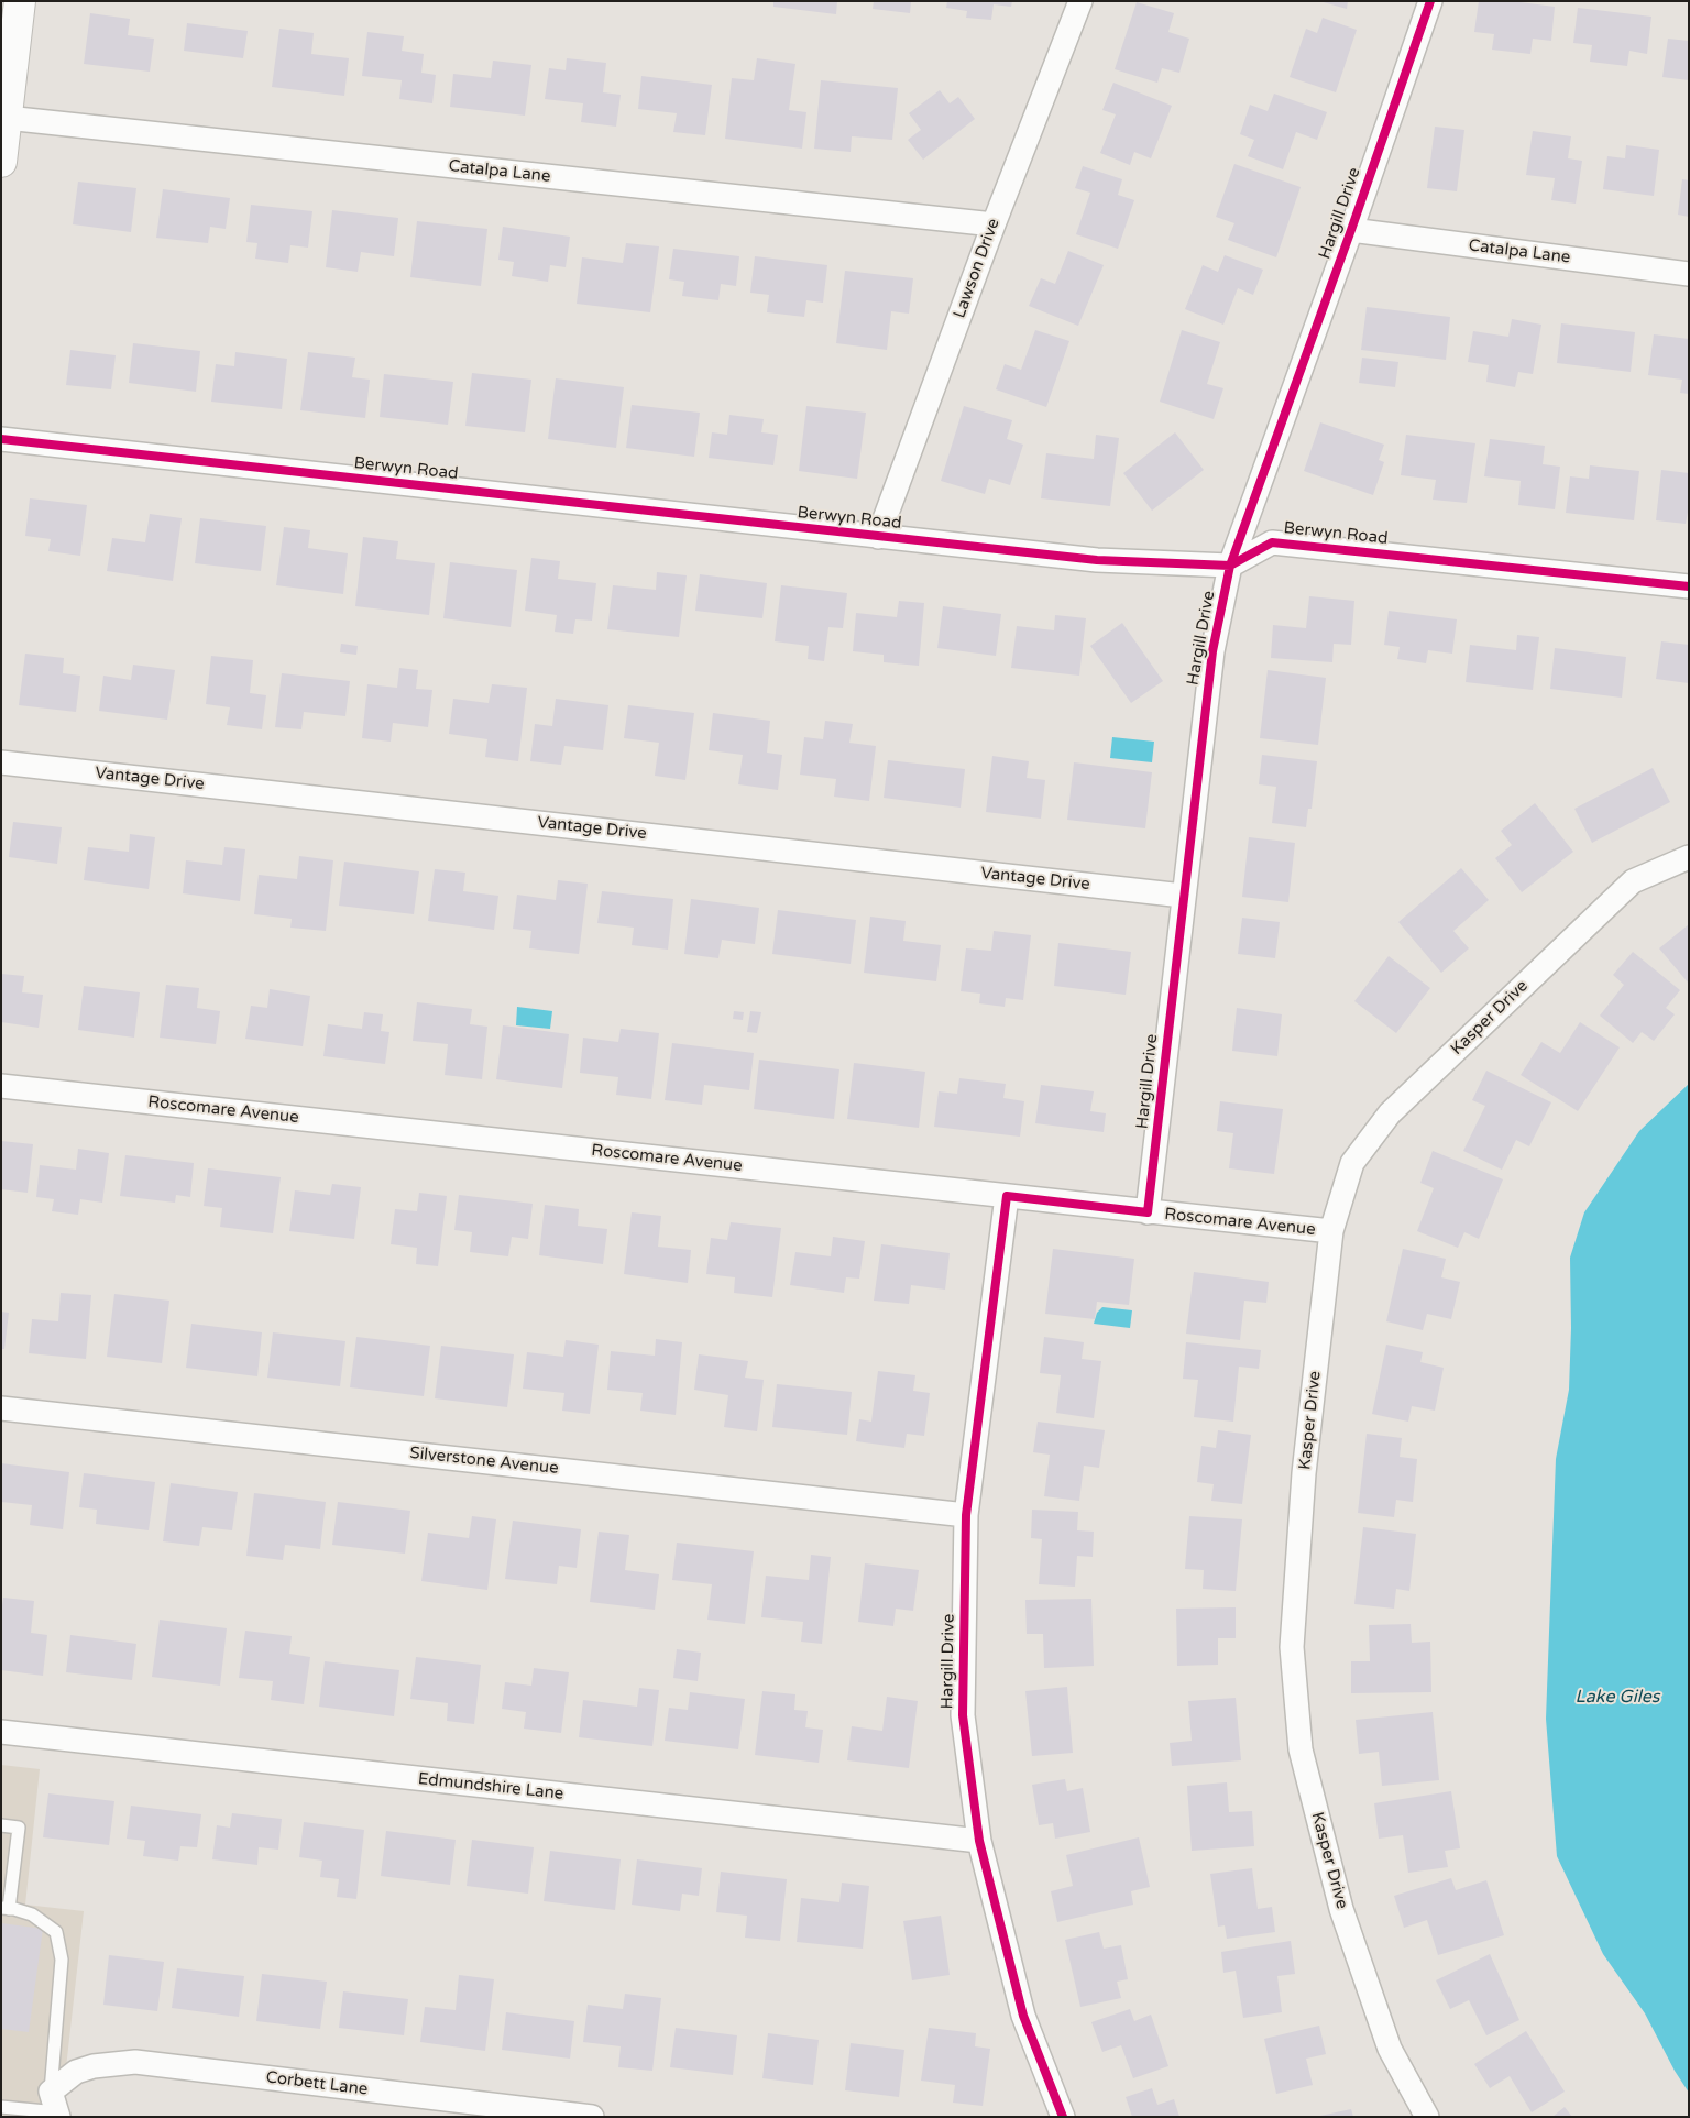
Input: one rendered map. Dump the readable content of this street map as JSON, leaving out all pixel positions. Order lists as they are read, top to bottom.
{
  "streets": {
    "street": [
      "Catalpa Lane",
      "Hargill Drive",
      "Lawson Drive",
      "Berwyn Road",
      "Vantage Drive",
      "Kasper Drive",
      "Roscomare Avenue",
      "Silverstone Avenue",
      "Edmundshire Lane",
      "Corbett Lane"
    ]
  },
  "crossings": [
    ["Catalpa Lane", "Hargill Drive"],
    ["Catalpa Lane", "Lawson Drive"],
    ["Hargill Drive", "Berwyn Road"],
    ["Hargill Drive", "Vantage Drive"],
    ["Hargill Drive", "Roscomare Avenue"],
    ["Hargill Drive", "Silverstone Avenue"],
    ["Hargill Drive", "Edmundshire Lane"],
    ["Lawson Drive", "Berwyn Road"],
    ["Kasper Drive", "Roscomare Avenue"]
  ],
  "water": ["Lake Giles"]
}
